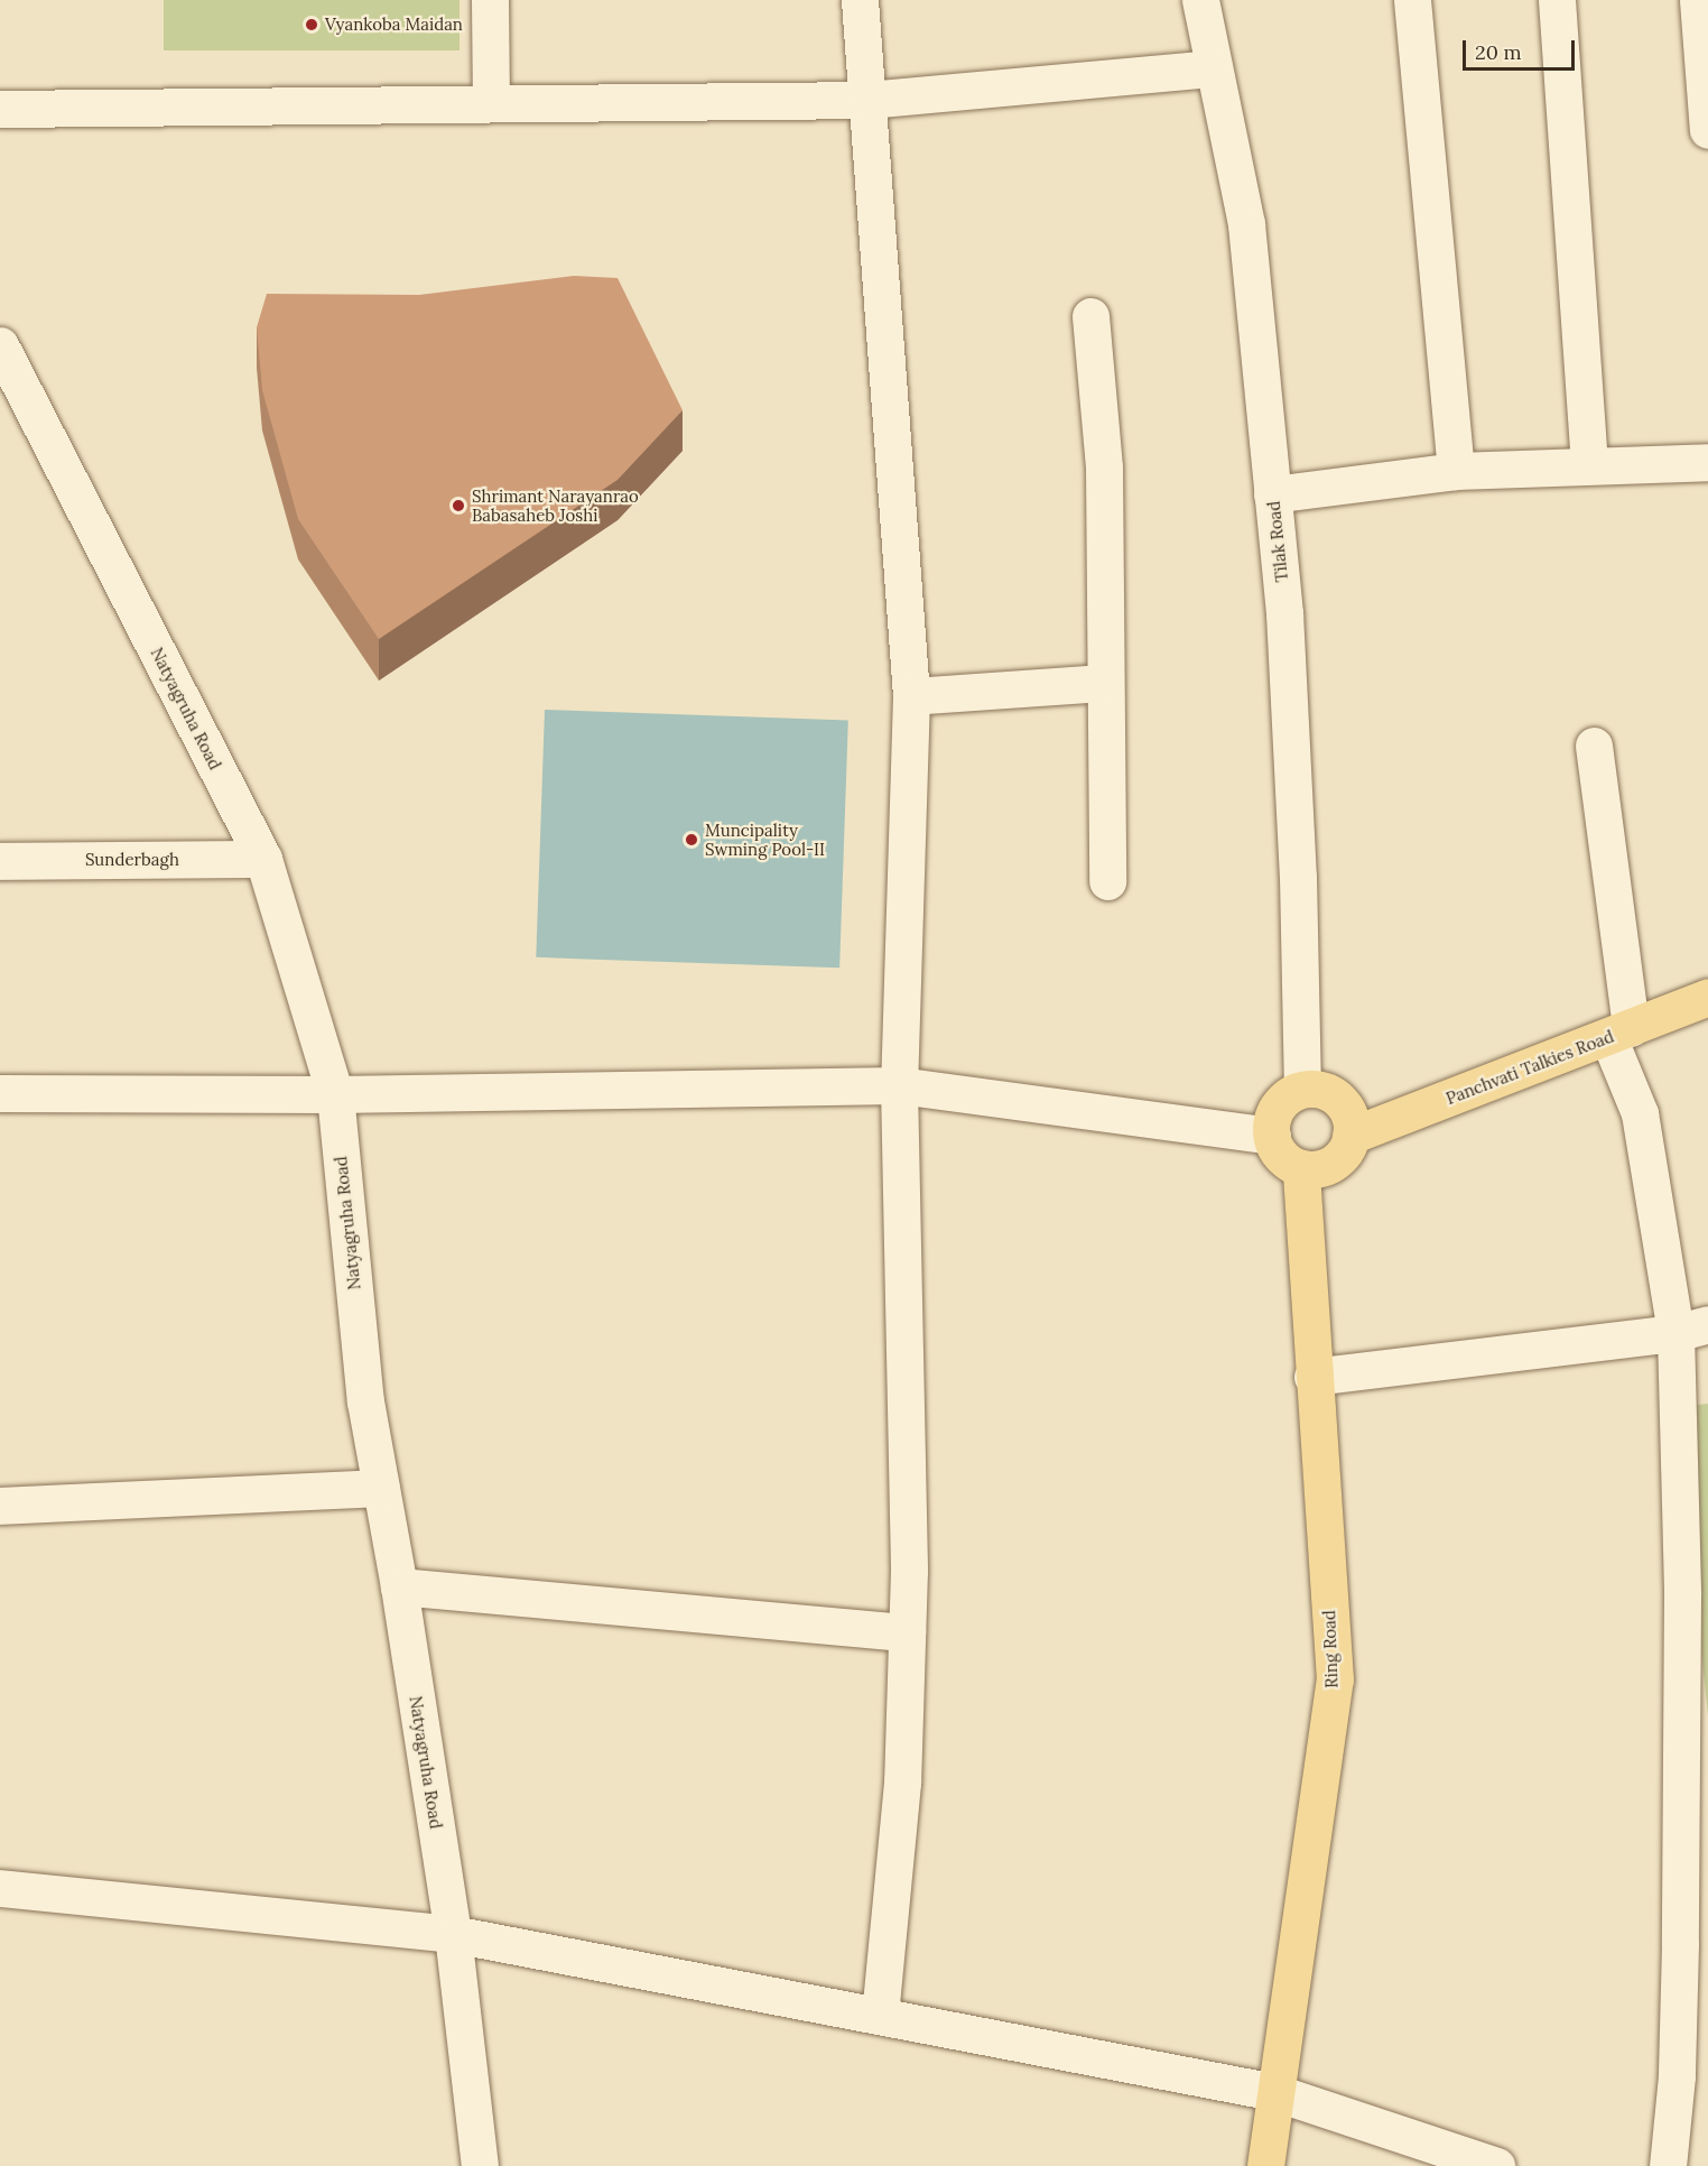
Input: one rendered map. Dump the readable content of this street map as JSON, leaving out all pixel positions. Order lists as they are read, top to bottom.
{
  "streets": {
    "main road": ["Panchvati Talkies Road", "Ring Road"],
    "street": ["Tilak Road", "Natyagruha Road", "Sunderbagh"]
  },
  "crossings": [
    ["Tilak Road", "Panchvati Talkies Road"],
    ["Tilak Road", "Ring Road"],
    ["Natyagruha Road", "Sunderbagh"],
    ["Panchvati Talkies Road", "Ring Road"]
  ],
  "places": ["Vyankoba Maidan", "Shrimant Narayanrao Babasaheb Joshi", "Muncipality Swming Pool-II"],
  "scale_bar": "20 m"
}
